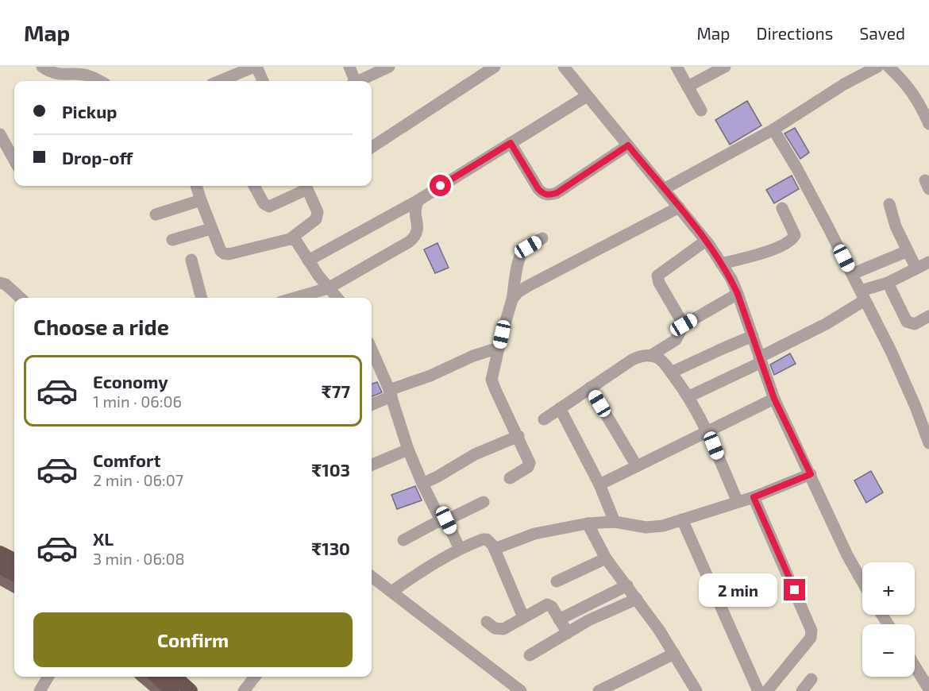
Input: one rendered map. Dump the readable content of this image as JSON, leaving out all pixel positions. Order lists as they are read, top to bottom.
{
  "page": {
    "header": "Map",
    "nav": ["Map", "Directions", "Saved"],
    "banner": ["Pickup", "Drop-off"],
    "heading": "Choose a ride",
    "list": [
      {
        "name": "Economy",
        "note": "1 min · 06:06",
        "value": "₹77"
      },
      {
        "name": "Comfort",
        "note": "2 min · 06:07",
        "value": "₹103"
      },
      {
        "name": "XL",
        "note": "3 min · 06:08",
        "value": "₹130"
      }
    ],
    "map_buttons": ["+", "−"],
    "bubble": "2 min",
    "buttons": "Confirm"
  }
}
